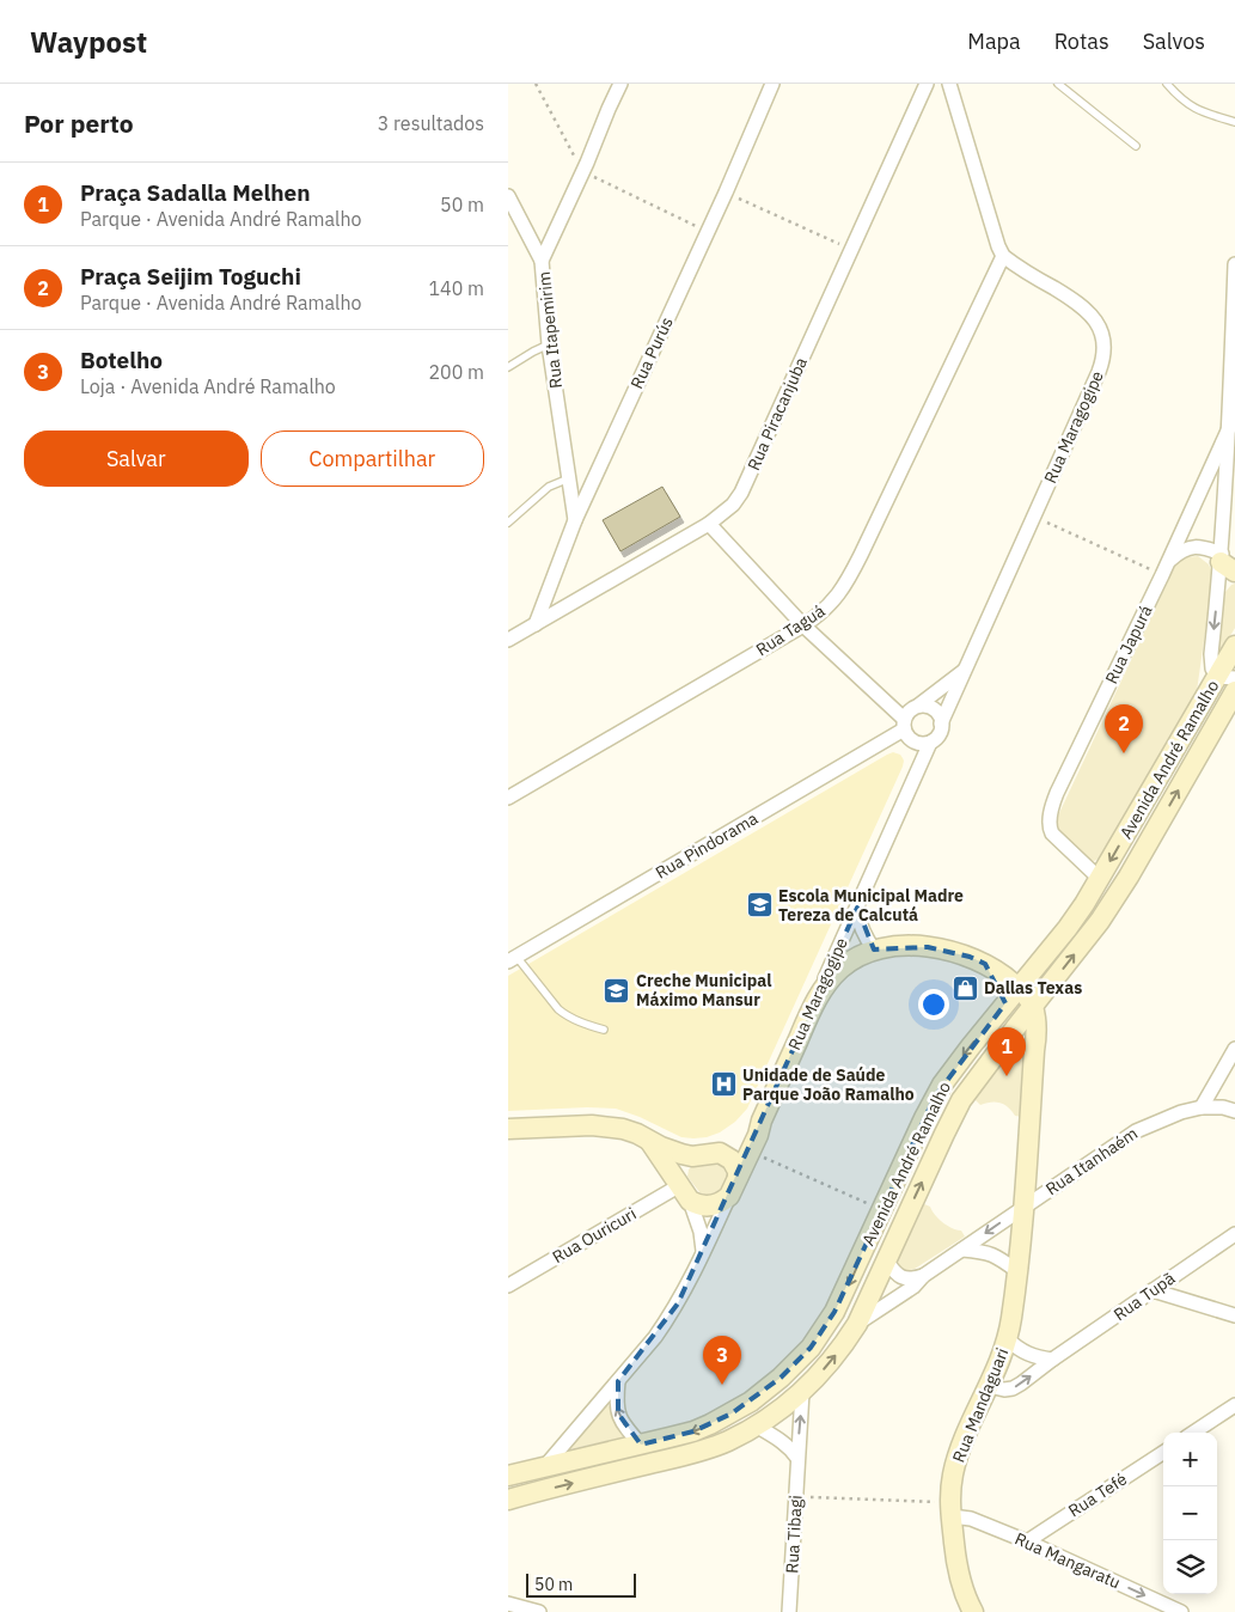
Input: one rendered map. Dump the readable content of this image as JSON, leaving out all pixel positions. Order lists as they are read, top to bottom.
{
  "streets": {
    "main road": ["Rua Maragogipe", "Avenida André Ramalho", "Rua Mandaguari"],
    "street": [
      "Rua Itapemirim",
      "Rua Purús",
      "Rua Piracanjuba",
      "Rua Taguá",
      "Rua Japurá",
      "Rua Pindorama",
      "Rua Itanhaém",
      "Rua Ouricuri",
      "Rua Tupã",
      "Rua Tefé",
      "Rua Tibagi",
      "Rua Mangaratu"
    ]
  },
  "crossings": [
    ["Rua Itapemirim", "Rua Purús"],
    ["Rua Purús", "Rua Piracanjuba"],
    ["Rua Maragogipe", "Rua Taguá"],
    ["Rua Maragogipe", "Rua Pindorama"],
    ["Rua Maragogipe", "Rua Ouricuri"],
    ["Rua Japurá", "Avenida André Ramalho"],
    ["Avenida André Ramalho", "Rua Itanhaém"],
    ["Avenida André Ramalho", "Rua Mandaguari"],
    ["Avenida André Ramalho", "Rua Tibagi"],
    ["Rua Itanhaém", "Rua Mandaguari"],
    ["Rua Tupã", "Rua Mandaguari"],
    ["Rua Mandaguari", "Rua Mangaratu"],
    ["Rua Tefé", "Rua Mangaratu"]
  ],
  "one_way": ["Rua Mangaratu"],
  "places": {
    "school or university": ["Escola Municipal Madre Tereza de Calcutá", "Creche Municipal Máximo Mansur"],
    "shop": ["Dallas Texas"],
    "hospital": ["Unidade de Saúde Parque João Ramalho"]
  },
  "scale_bar": "50 m",
  "page": {
    "header": "Waypost",
    "nav": ["Mapa", "Rotas", "Salvos"],
    "heading": ["Por perto", "3 resultados"],
    "list": [
      {
        "mark": "1",
        "name": "Praça Sadalla Melhen",
        "note": "Parque · Avenida André Ramalho",
        "value": "50 m"
      },
      {
        "mark": "2",
        "name": "Praça Seijim Toguchi",
        "note": "Parque · Avenida André Ramalho",
        "value": "140 m"
      },
      {
        "mark": "3",
        "name": "Botelho",
        "note": "Loja · Avenida André Ramalho",
        "value": "200 m"
      }
    ],
    "buttons": ["Salvar", "Compartilhar"],
    "pins": ["2", "1", "3"],
    "map_buttons": ["+", "−"],
    "scale": "50 m"
  }
}
